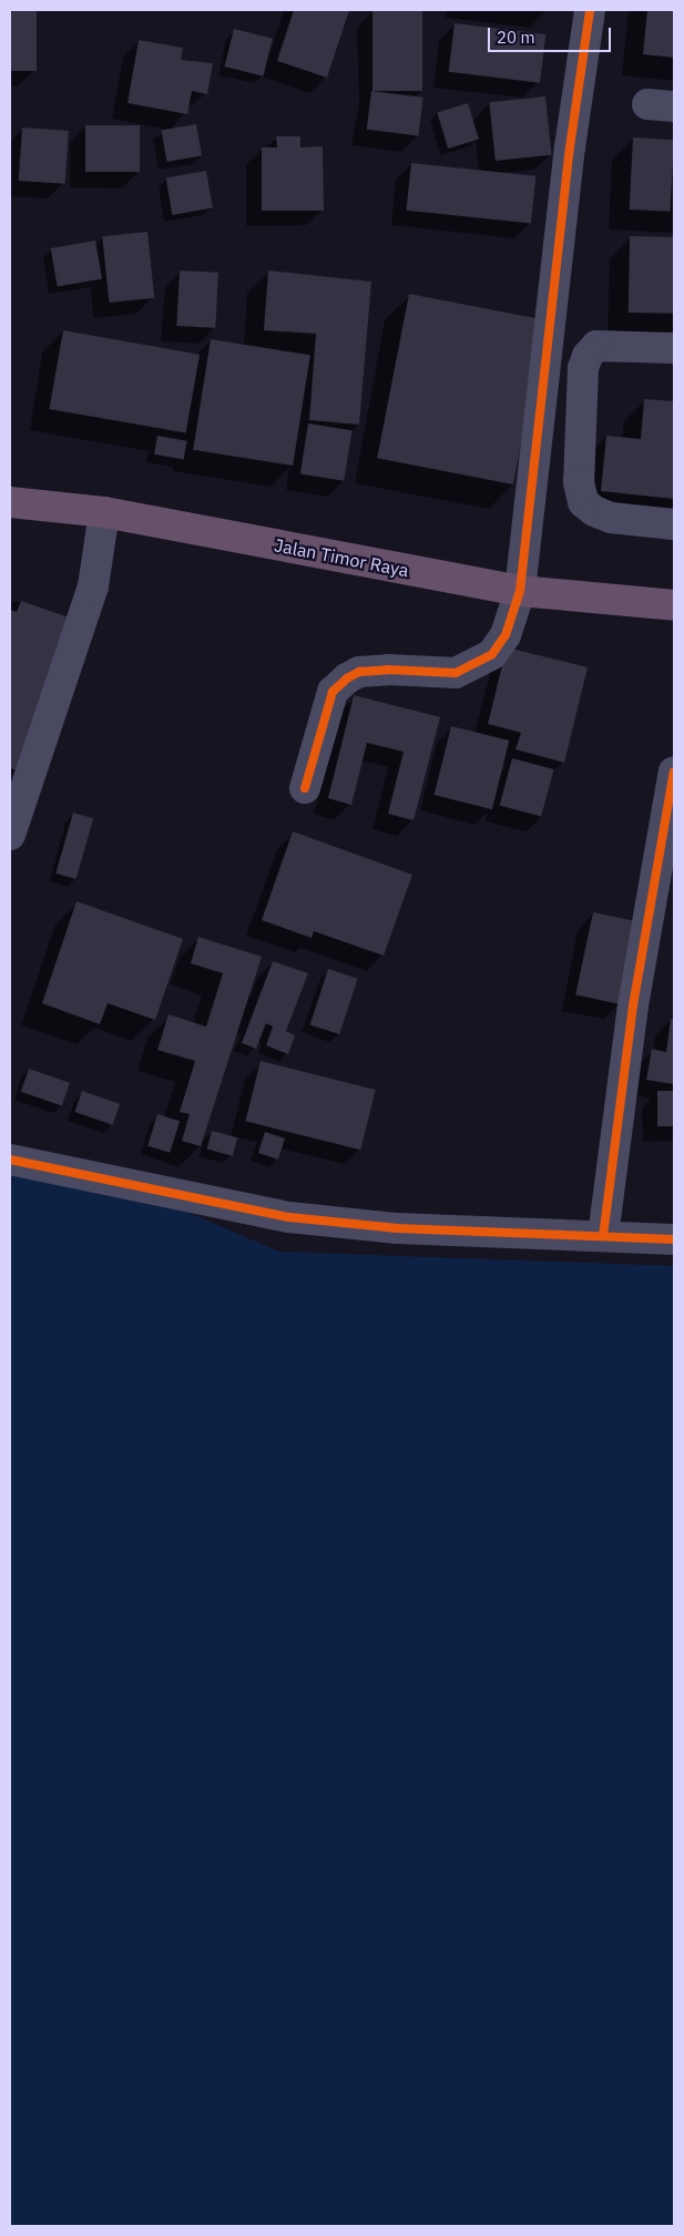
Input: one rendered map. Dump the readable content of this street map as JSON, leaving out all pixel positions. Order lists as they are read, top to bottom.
{
  "streets": {
    "highway": ["Jalan Timor Raya"]
  },
  "scale_bar": "20 m"
}
